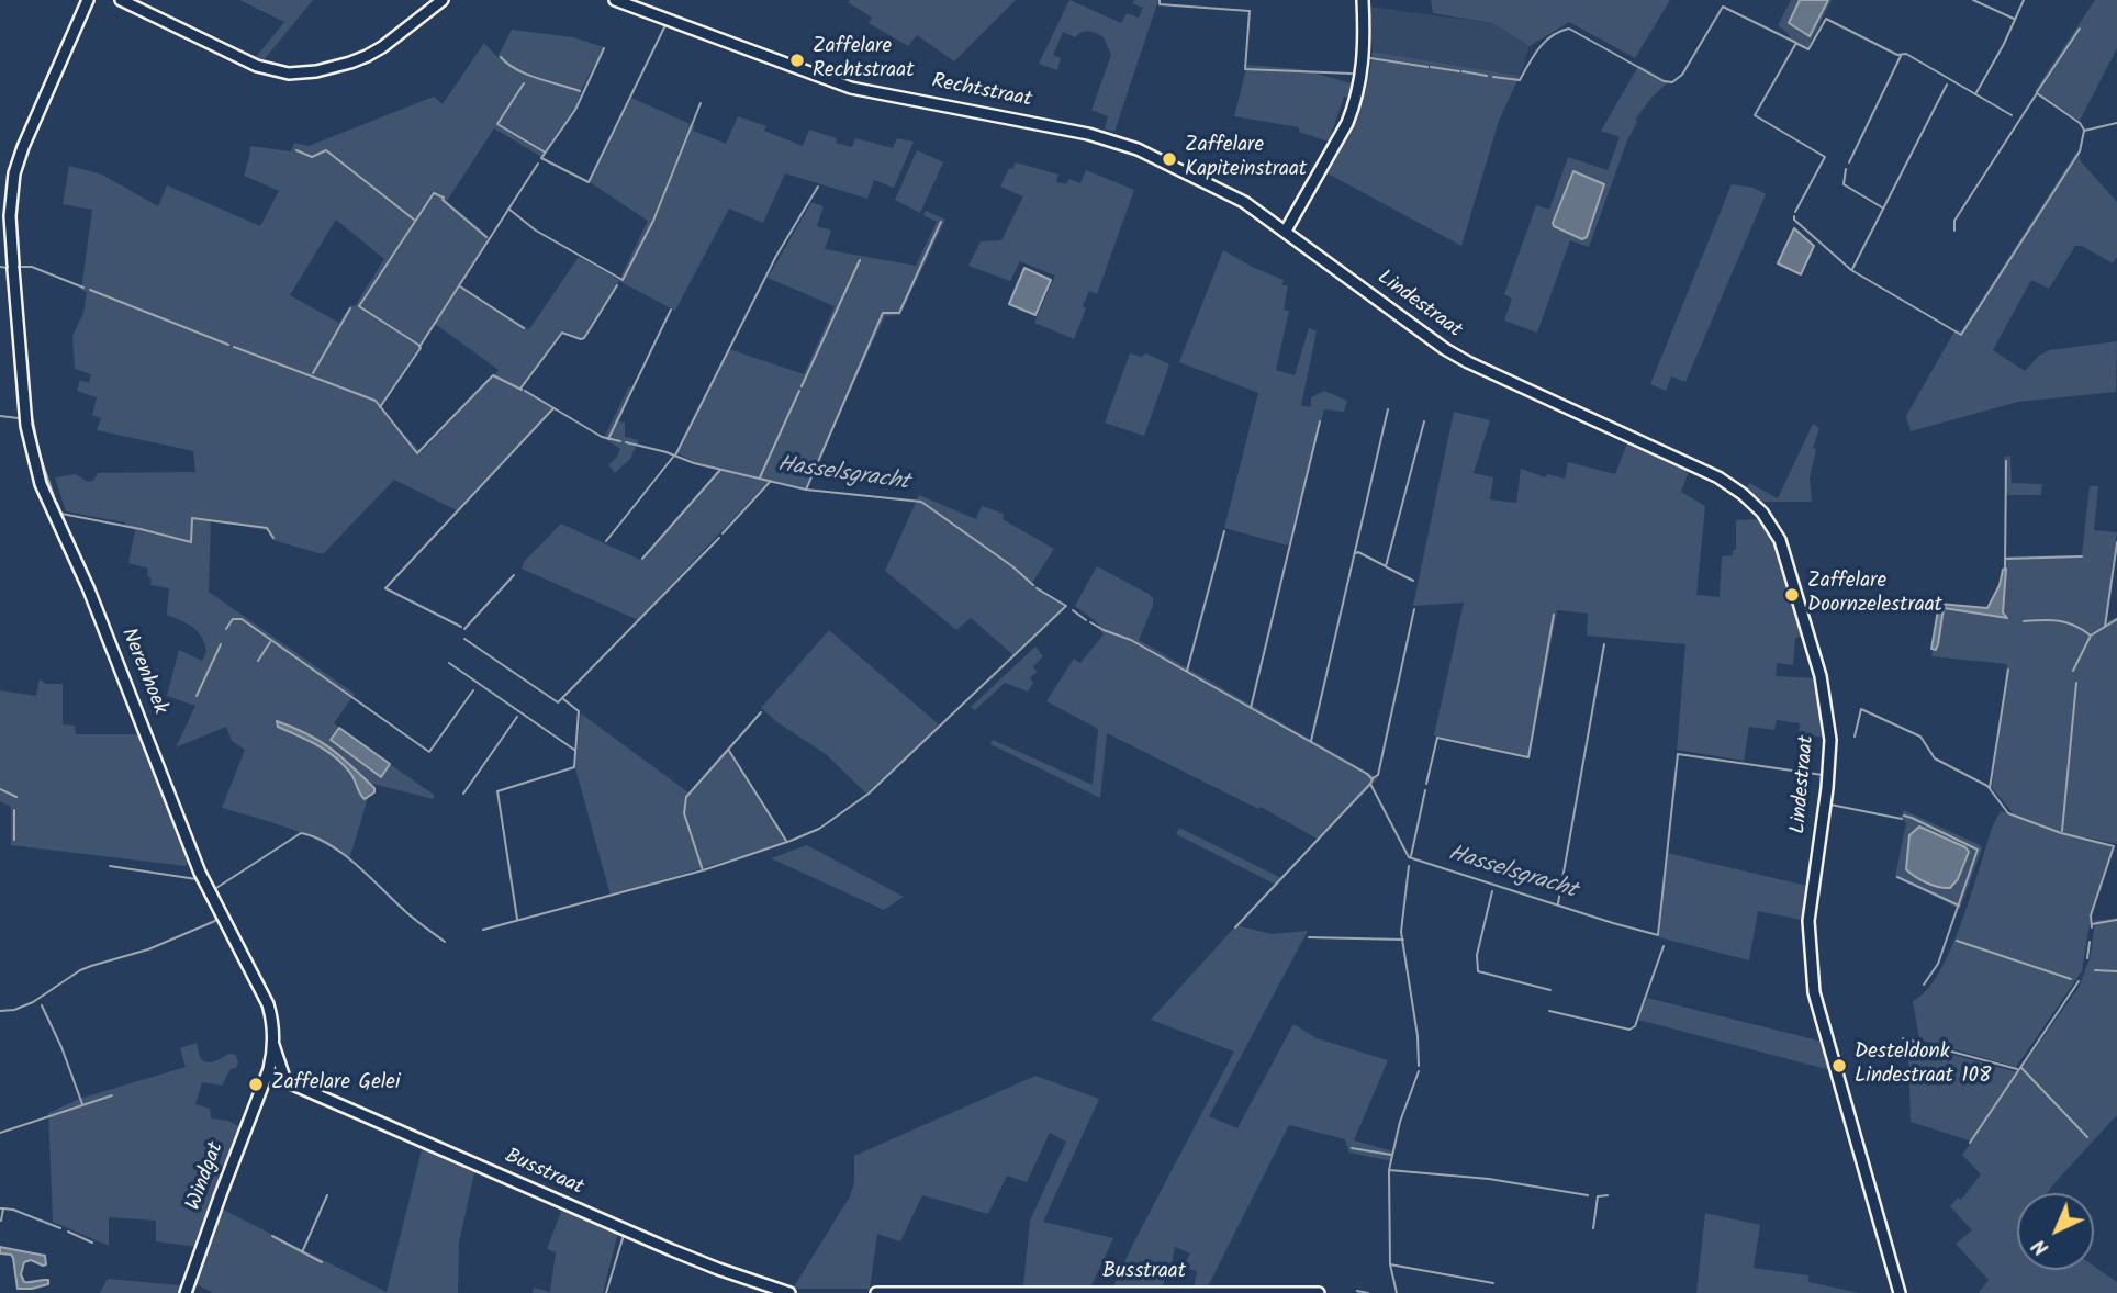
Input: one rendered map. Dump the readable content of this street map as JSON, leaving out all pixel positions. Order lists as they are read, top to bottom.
{
  "streets": {
    "street": [
      "Rechtstraat",
      "Lindestraat",
      "Nerenhoek",
      "Busstraat",
      "Windgat"
    ]
  },
  "crossings": [
    ["Rechtstraat", "Lindestraat"],
    ["Nerenhoek", "Busstraat"],
    ["Nerenhoek", "Windgat"],
    ["Busstraat", "Windgat"]
  ],
  "water": ["Hasselsgracht"],
  "places": [
    "Zaffelare Rechtstraat",
    "Zaffelare Kapiteinstraat",
    "Zaffelare Doornzelestraat",
    "Desteldonk Lindestraat 108",
    "Zaffelare Gelei"
  ],
  "north": "bottom left"
}
